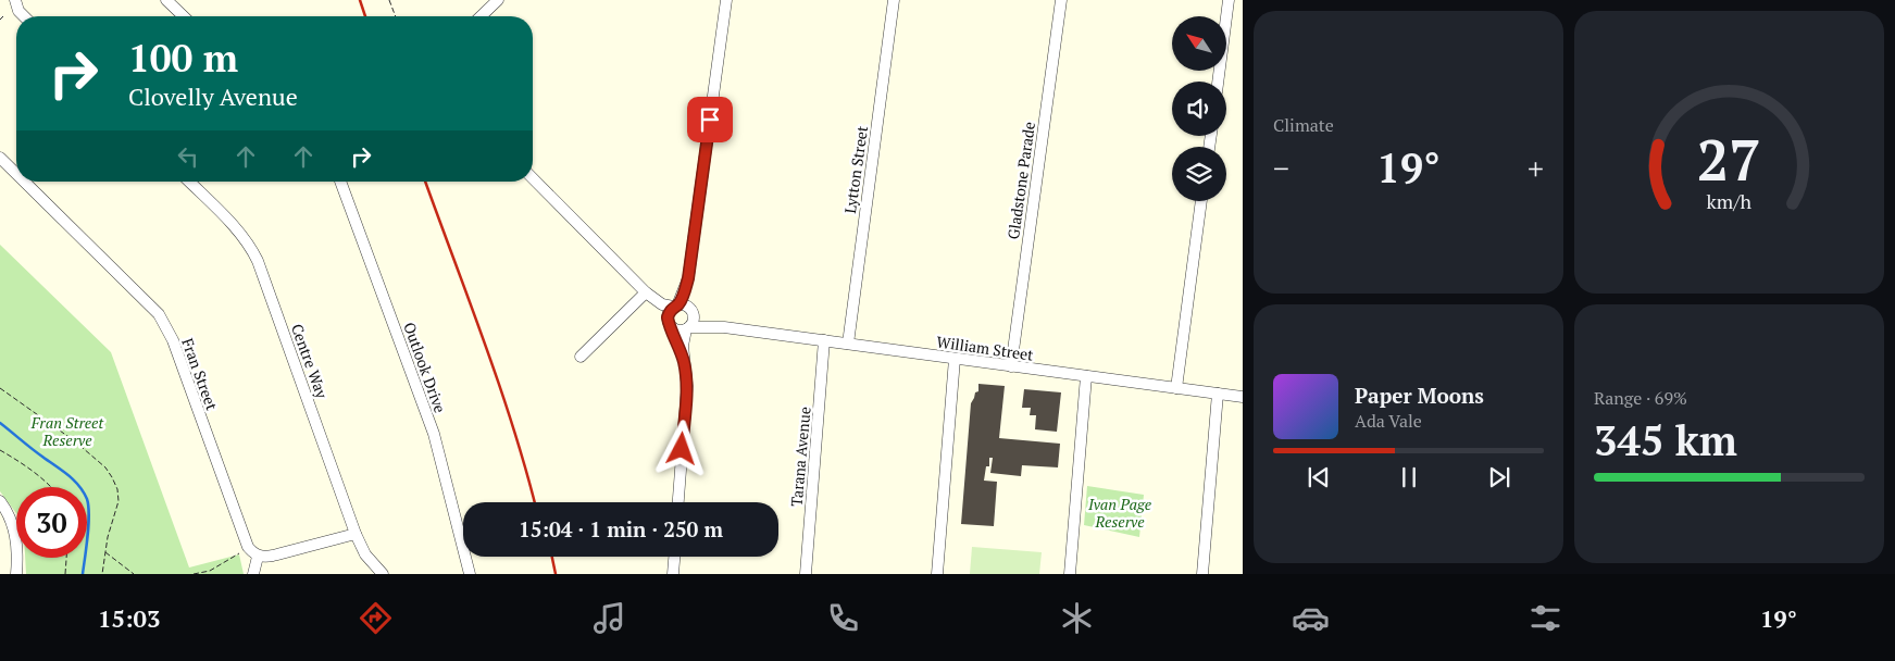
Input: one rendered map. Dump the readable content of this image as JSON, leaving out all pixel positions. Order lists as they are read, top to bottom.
{
  "streets": {
    "street": [
      "Lytton Street",
      "Gladstone Parade",
      "William Street",
      "Centre Way",
      "Outlook Drive",
      "Fran Street",
      "Tarana Avenue"
    ]
  },
  "crossings": [
    ["Lytton Street", "William Street"],
    ["Gladstone Parade", "William Street"],
    ["William Street", "Tarana Avenue"]
  ],
  "parks": ["Fran Street Reserve", "Ivan Page Reserve"],
  "north": "top left",
  "page": {
    "tile": [
      "Climate",
      ["Range · 69%", "345 km"]
    ],
    "turn": ["100 m", "Clovelly Avenue"],
    "heat": ["−", "19°", "+"],
    "song": ["Paper Moons", "Ada Vale"],
    "limit": "30",
    "trip": "15:04 · 1 min · 250 m",
    "tabs": ["15:03", "19°"],
    "gauge": ["27", "km/h"]
  }
}
